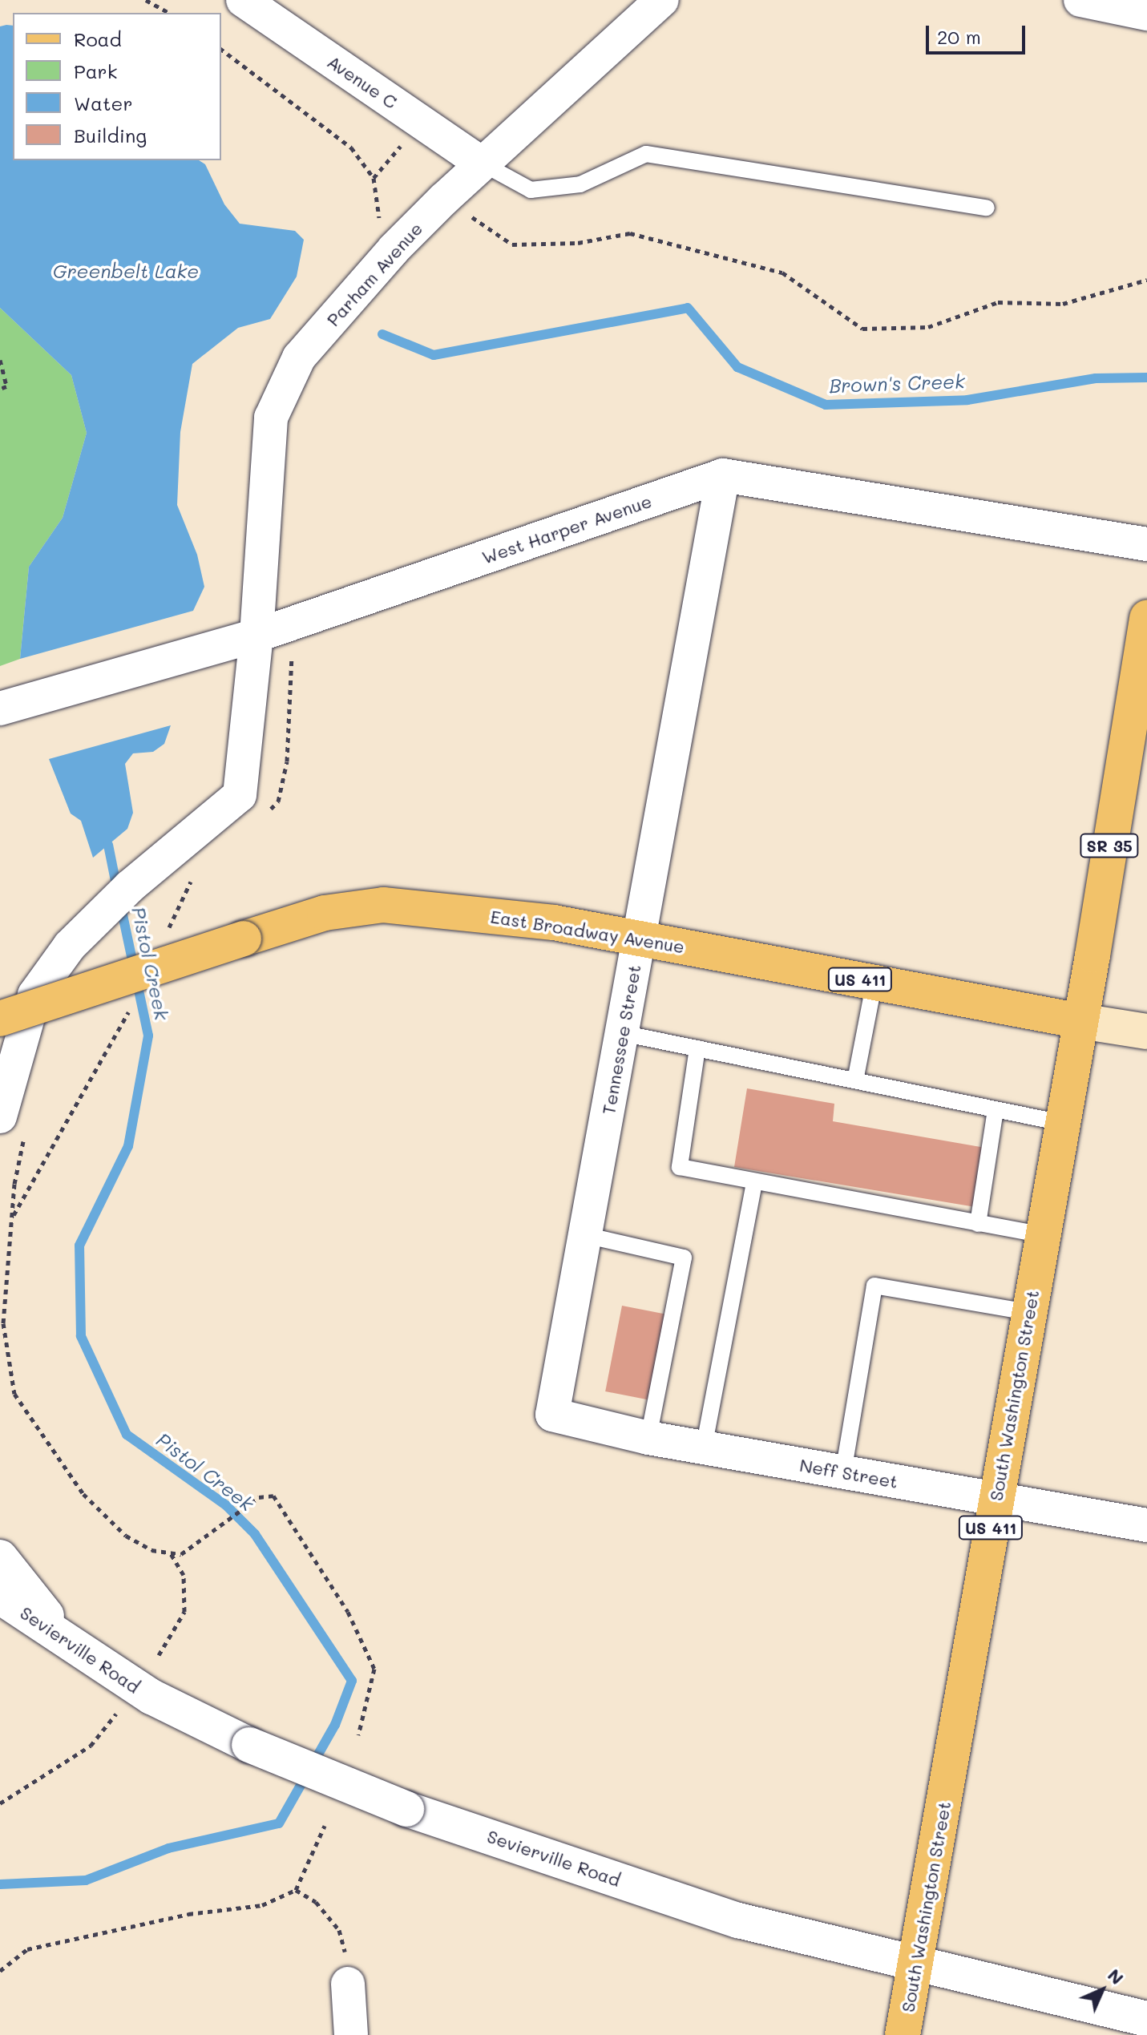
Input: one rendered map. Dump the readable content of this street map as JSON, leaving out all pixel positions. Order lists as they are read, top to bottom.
{
  "streets": {
    "main road": [
      "SR 35",
      "East Broadway Avenue",
      "US 411",
      "South Washington Street"
    ],
    "street": [
      "Avenue C",
      "Parham Avenue",
      "West Harper Avenue",
      "Tennessee Street",
      "Neff Street",
      "Sevierville Road"
    ]
  },
  "crossings": [
    ["Avenue C", "Parham Avenue"],
    ["Parham Avenue", "West Harper Avenue"],
    ["West Harper Avenue", "Tennessee Street"],
    ["SR 35", "East Broadway Avenue"],
    ["SR 35", "South Washington Street"],
    ["East Broadway Avenue", "Tennessee Street"],
    ["East Broadway Avenue", "South Washington Street"],
    ["Tennessee Street", "Neff Street"],
    ["South Washington Street", "Neff Street"],
    ["South Washington Street", "Sevierville Road"]
  ],
  "water": ["Greenbelt Lake", "Brown's Creek", "Pistol Creek"],
  "legend": [
    "Road",
    "Park",
    "Water",
    "Building"
  ],
  "scale_bar": "20 m",
  "north": "top right"
}
